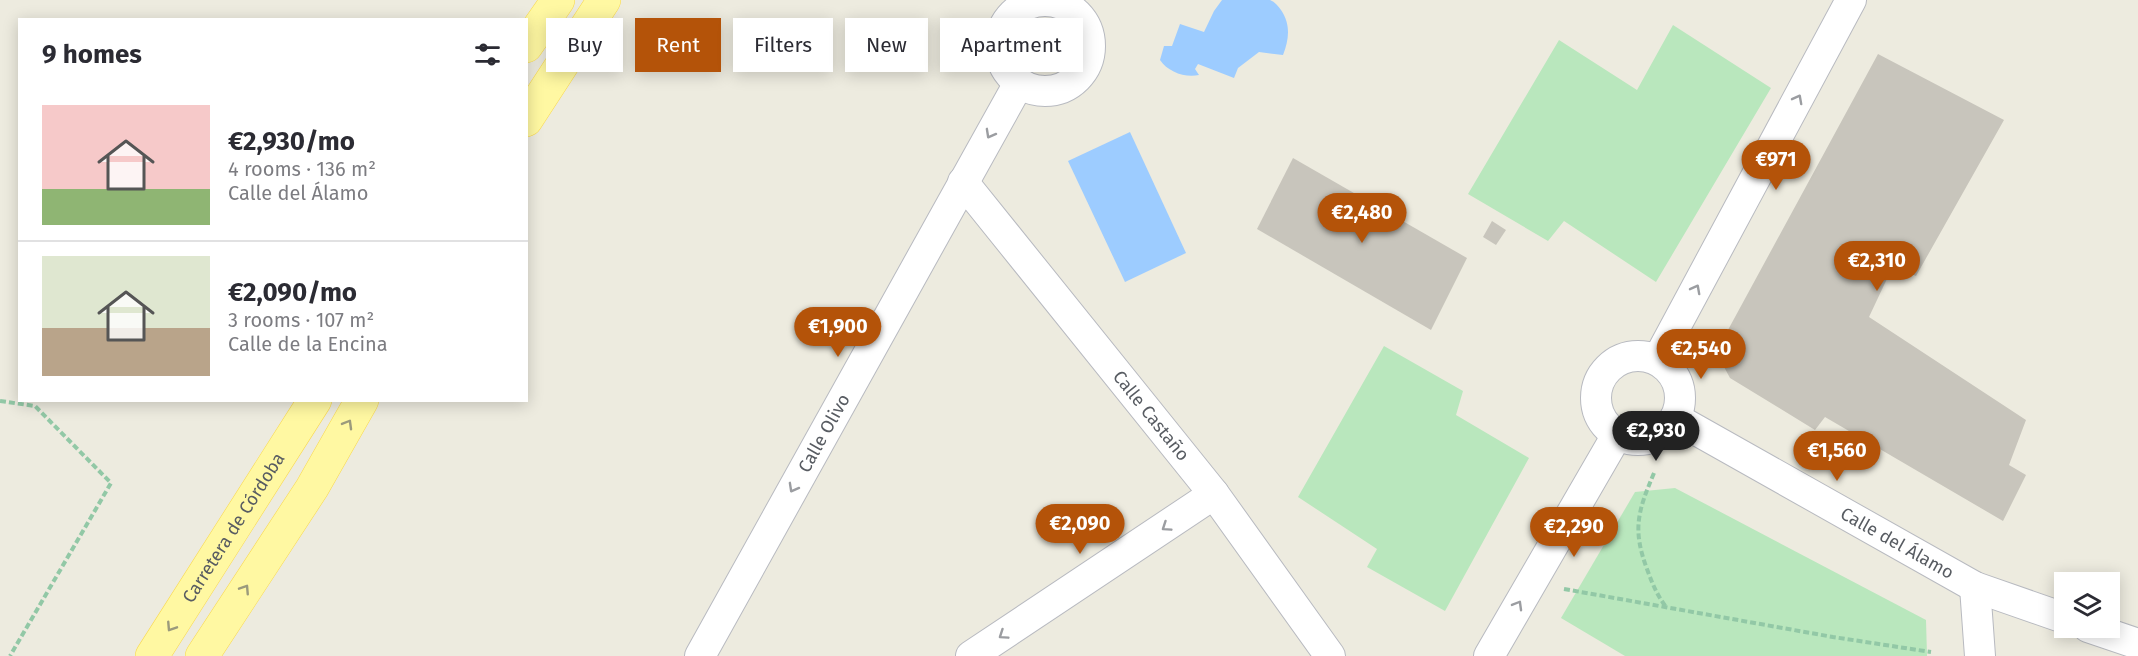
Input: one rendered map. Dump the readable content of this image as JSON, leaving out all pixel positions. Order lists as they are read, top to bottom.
{
  "streets": {
    "main road": ["Carretera de Córdoba"],
    "street": ["Calle Castaño", "Calle Olivo", "Calle del Álamo"]
  },
  "crossings": [
    ["Calle Castaño", "Calle Olivo"]
  ],
  "one_way": ["Calle Olivo"],
  "page": {
    "chip": [
      "Buy",
      "Rent",
      "Filters",
      "New",
      "Apartment"
    ],
    "heading": "9 homes",
    "list": [
      {
        "name": "€2,930/mo",
        "note": "4 rooms · 136 m² · Calle del Álamo"
      },
      {
        "name": "€2,090/mo",
        "note": "3 rooms · 107 m² · Calle de la Encina"
      }
    ],
    "price": [
      "€971",
      "€2,480",
      "€2,310",
      "€1,900",
      "€2,540",
      "€2,930",
      "€1,560",
      "€2,090",
      "€2,290"
    ]
  }
}
